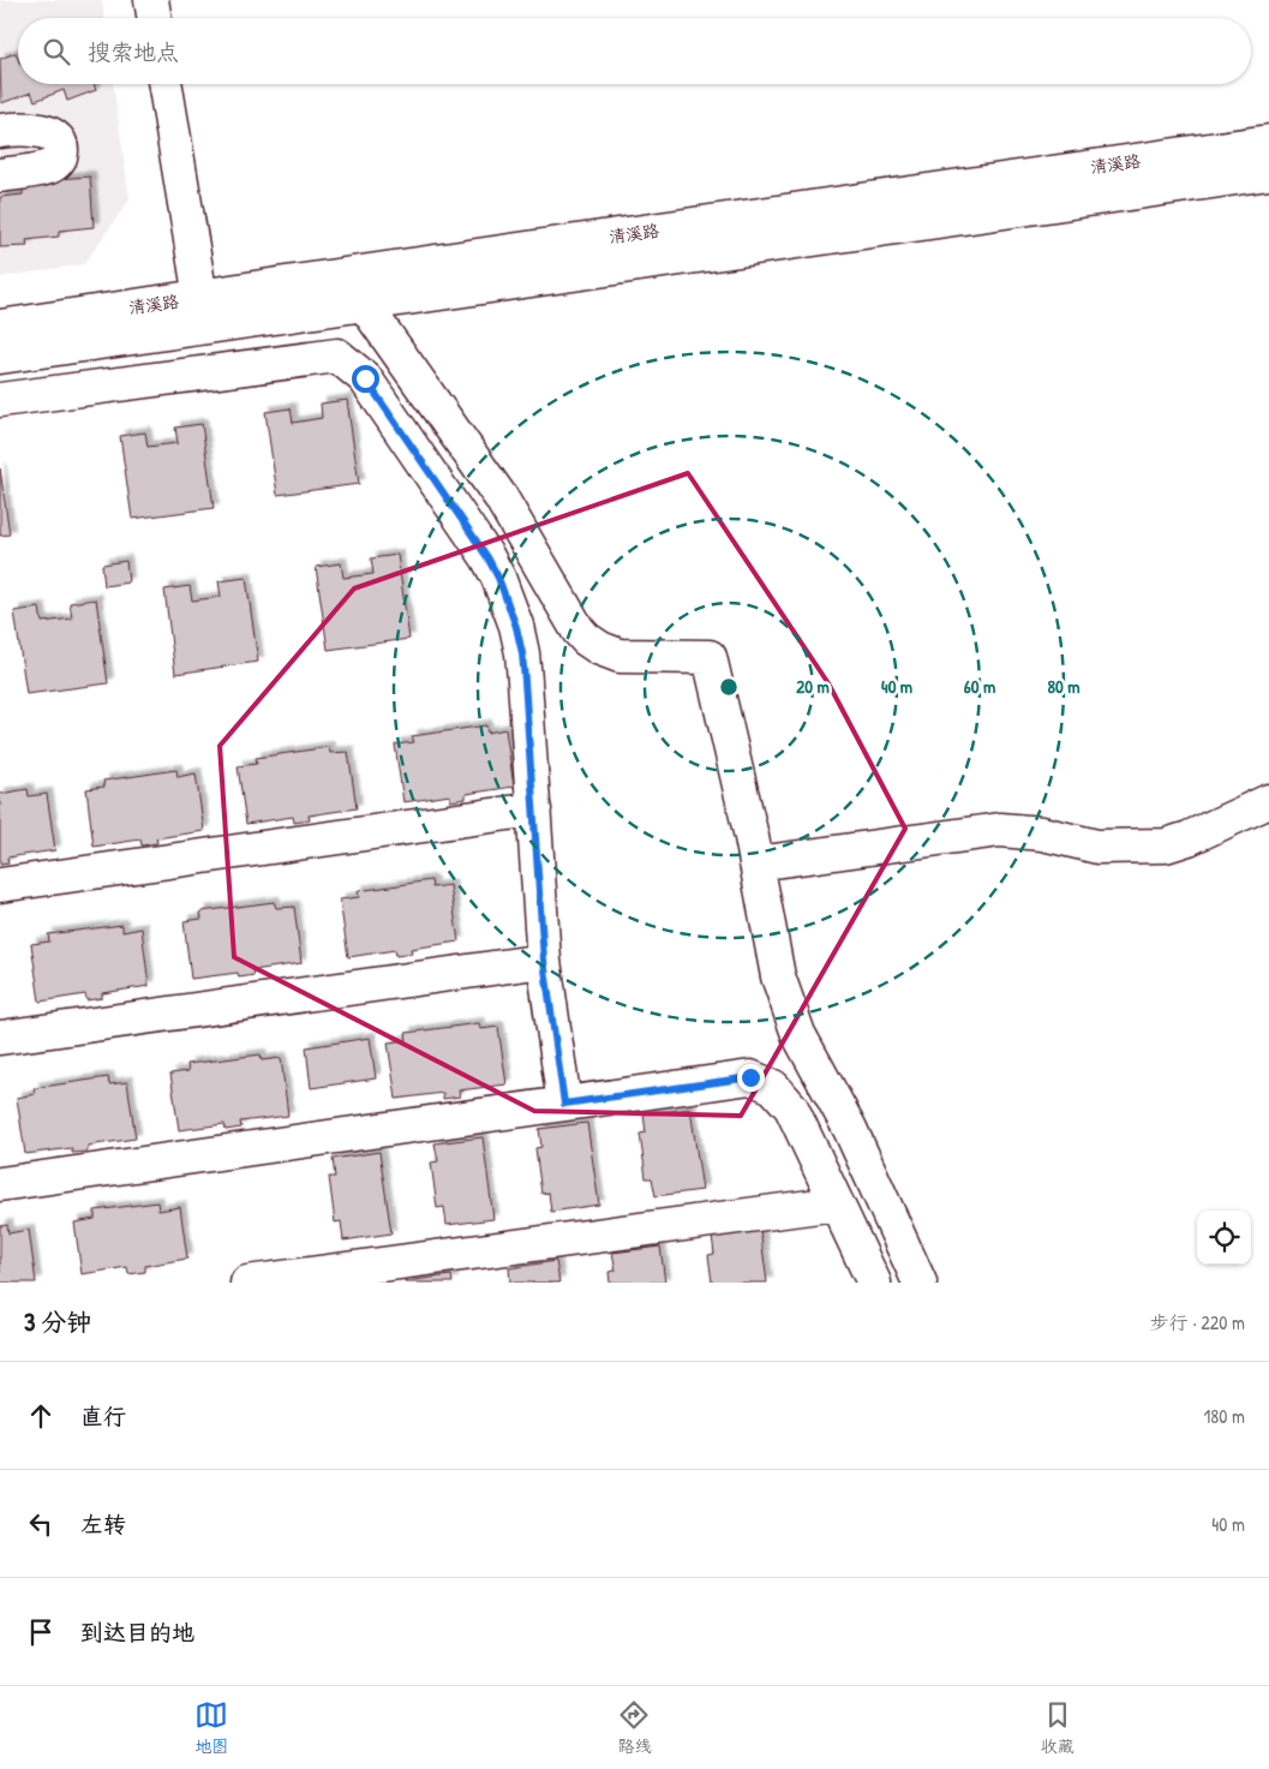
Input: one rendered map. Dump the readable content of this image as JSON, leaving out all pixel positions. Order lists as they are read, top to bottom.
{
  "streets": {
    "street": ["清溪路"]
  },
  "page": {
    "search": "搜索地点",
    "heading": ["3 分钟", "步行 · 220 m"],
    "list": [
      ["直行", "180 m"],
      ["左转", "40 m"],
      "到达目的地"
    ],
    "nav": ["地图", "路线", "收藏"]
  },
  "rings": [
    "20 m",
    "40 m",
    "60 m",
    "80 m"
  ]
}
